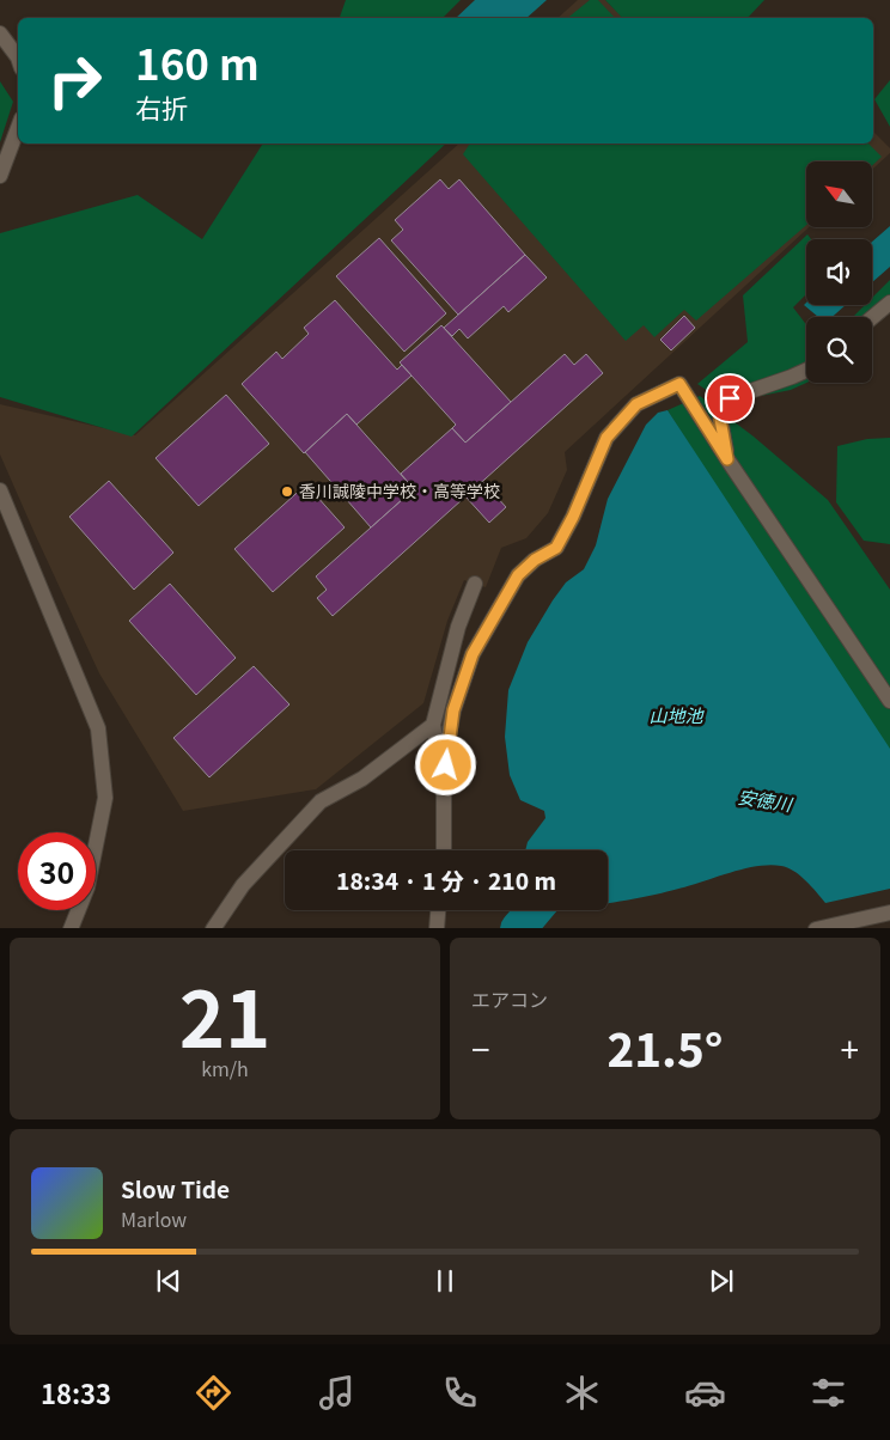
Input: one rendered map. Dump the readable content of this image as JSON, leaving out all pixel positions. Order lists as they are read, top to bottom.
{
  "water": ["山地池", "安徳川"],
  "places": ["香川誠陵中学校・高等学校"],
  "north": "top left",
  "page": {
    "turn": ["160 m", "右折"],
    "limit": "30",
    "trip": "18:34 · 1 分 · 210 m",
    "tile": [
      ["21", "km/h"],
      "エアコン"
    ],
    "heat": ["−", "21.5°", "+"],
    "song": ["Slow Tide", "Marlow"],
    "tabs": "18:33"
  }
}
